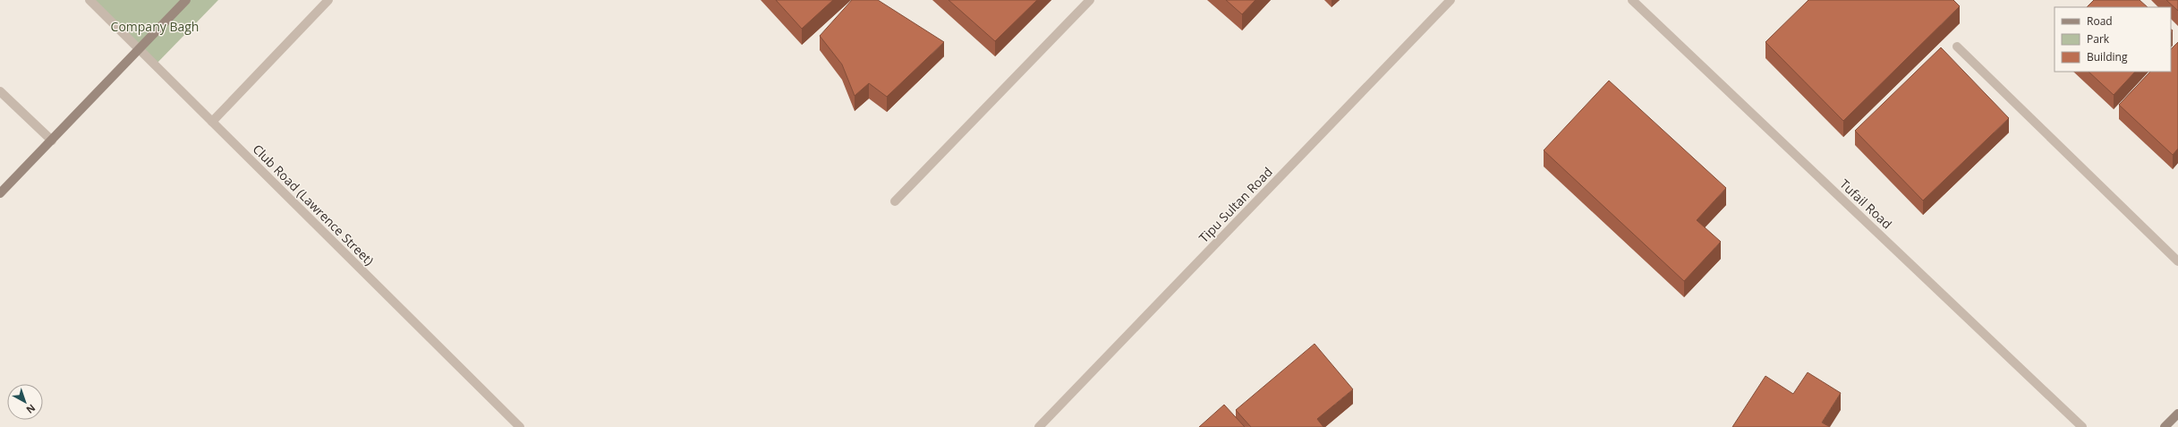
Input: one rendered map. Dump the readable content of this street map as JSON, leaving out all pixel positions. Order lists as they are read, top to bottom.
{
  "streets": {
    "street": ["Tufail Road", "Club Road (Lawrence Street)", "Tipu Sultan Road"]
  },
  "parks": ["Company Bagh"],
  "legend": ["Road", "Park", "Building"],
  "north": "bottom right"
}
